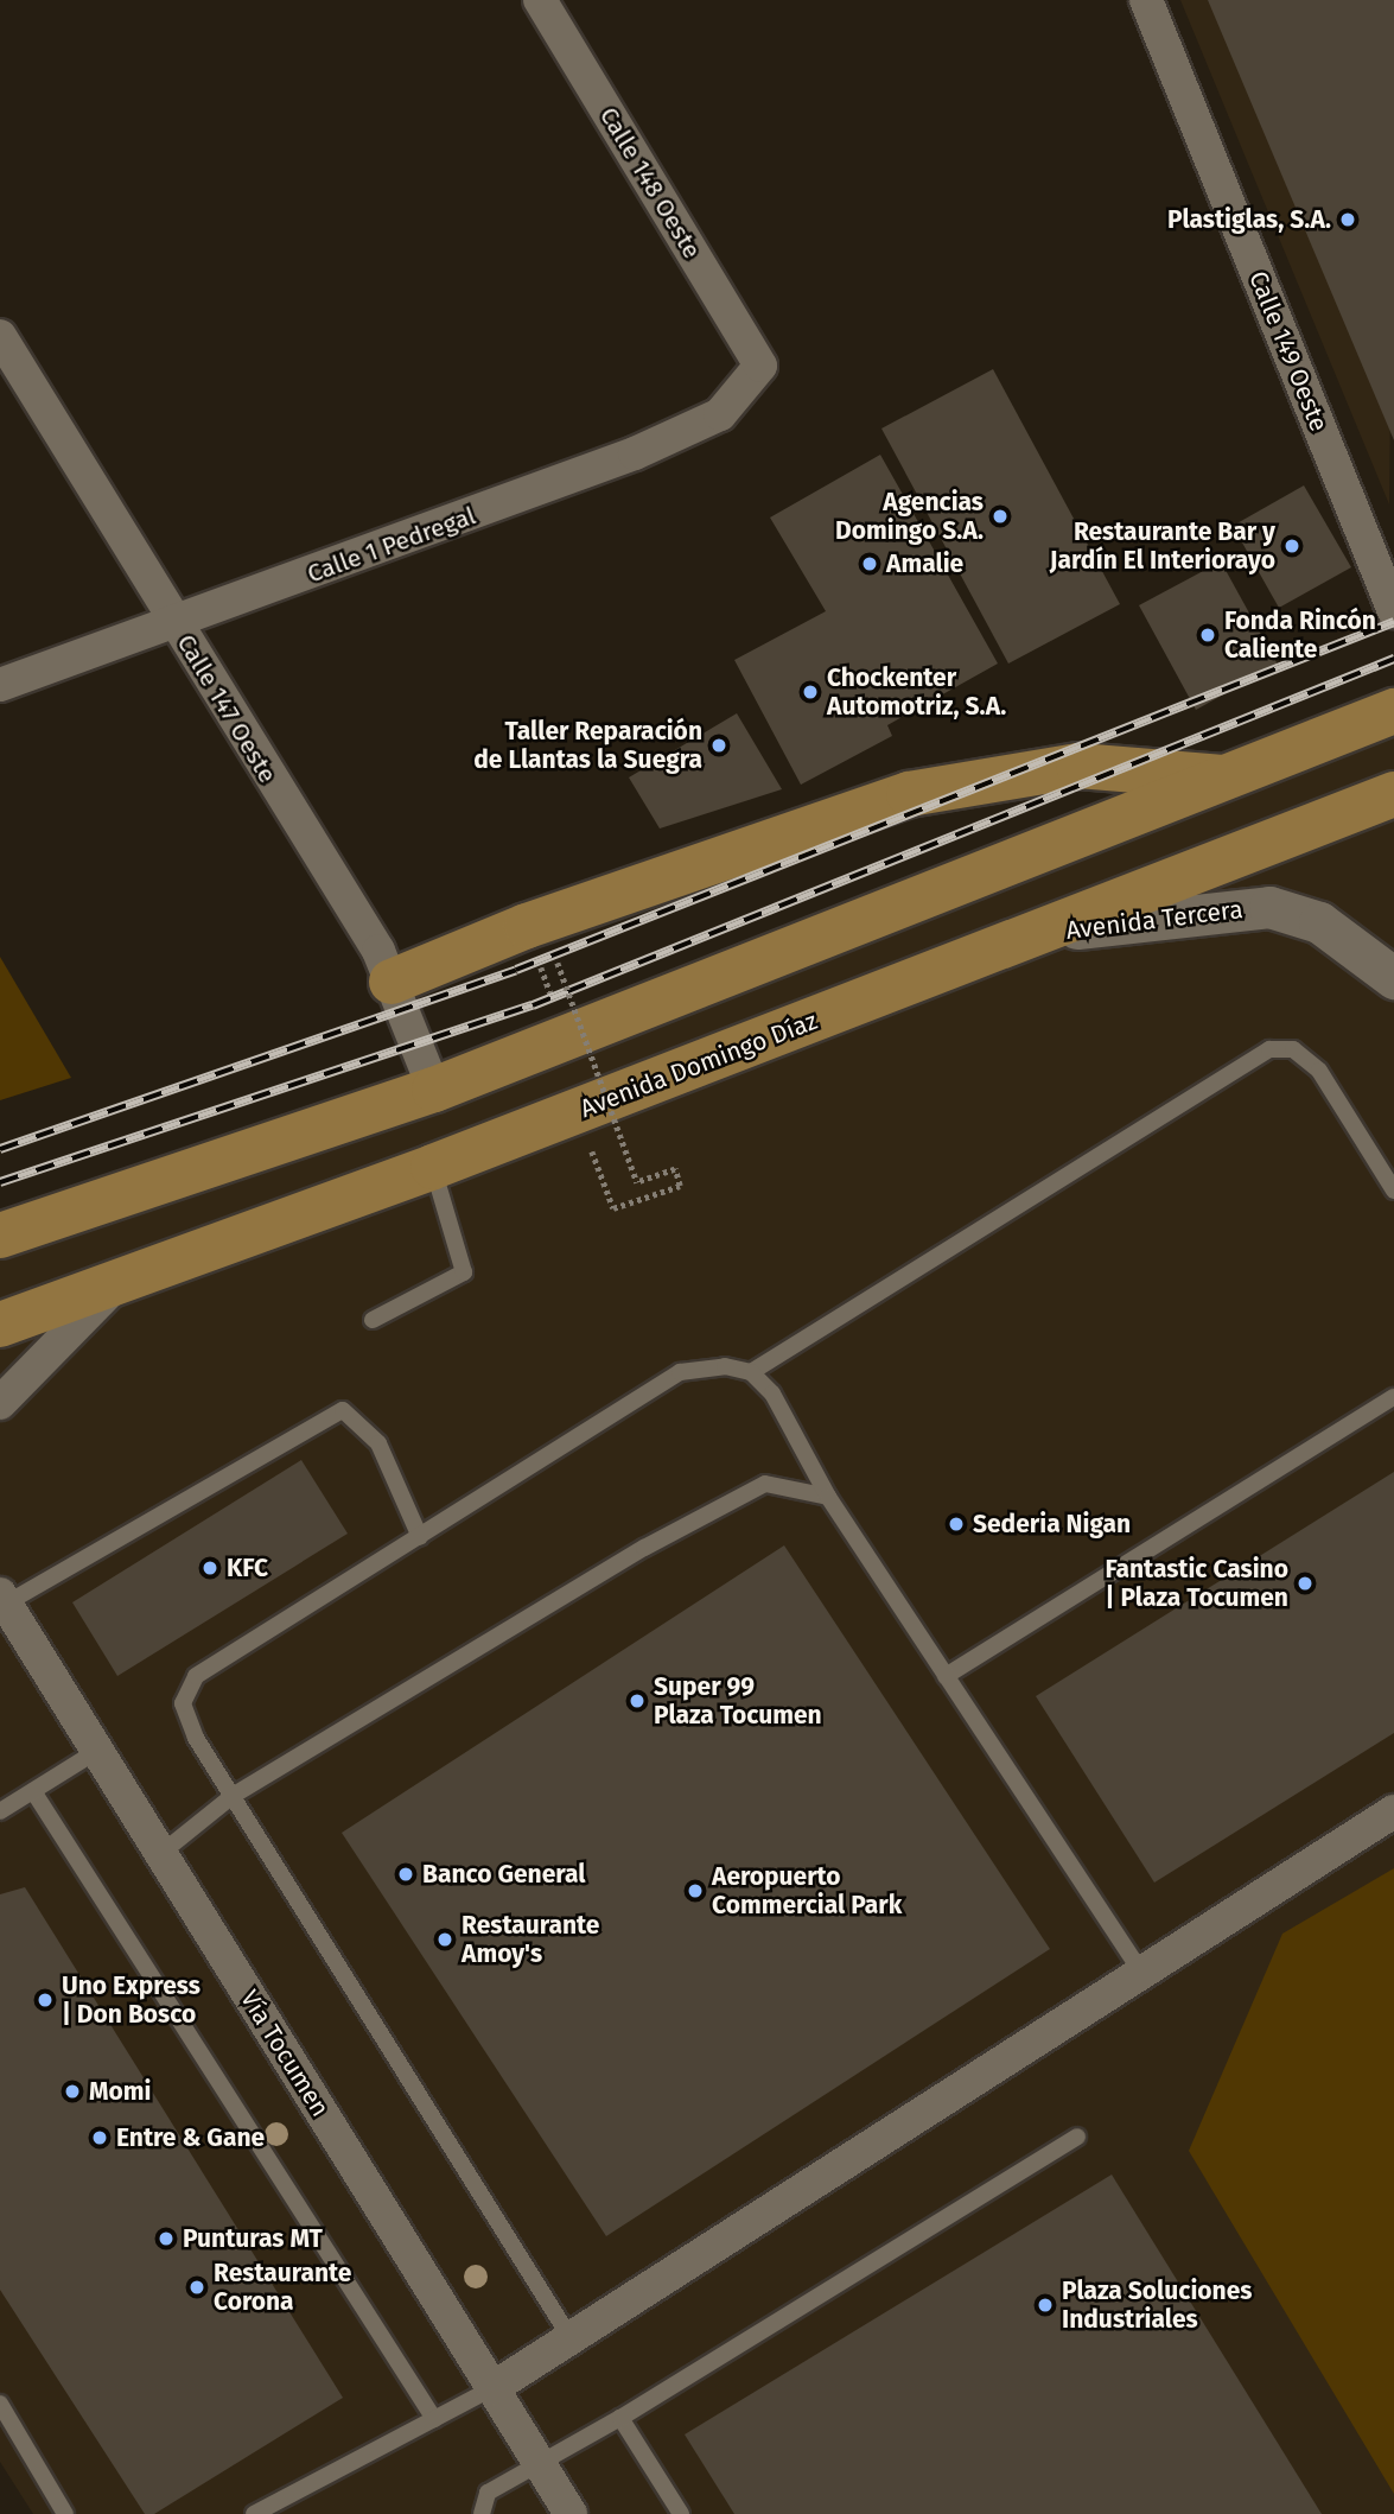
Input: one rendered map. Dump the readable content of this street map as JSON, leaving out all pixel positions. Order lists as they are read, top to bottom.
{
  "streets": {
    "main road": ["Avenida Domingo Díaz"],
    "street": [
      "Calle 148 Oeste",
      "Calle 149 Oeste",
      "Calle 1 Pedregal",
      "Calle 147 Oeste",
      "Avenida Tercera",
      "Vía Tocumen"
    ]
  },
  "crossings": [
    ["Calle 148 Oeste", "Calle 1 Pedregal"],
    ["Calle 1 Pedregal", "Calle 147 Oeste"],
    ["Avenida Tercera", "Avenida Domingo Díaz"]
  ],
  "places": [
    "Plastiglas, S.A.",
    "Agencias Domingo S.A.",
    "Restaurante Bar y Jardín El Interiorayo",
    "Amalie",
    "Fonda Rincón Caliente",
    "Chockenter Automotriz, S.A.",
    "Taller Reparación de Llantas la Suegra",
    "Sederia Nigan",
    "KFC",
    "Fantastic Casino | Plaza Tocumen",
    "Super 99 Plaza Tocumen",
    "Banco General",
    "Aeropuerto Commercial Park",
    "Restaurante Amoy's",
    "Uno Express | Don Bosco",
    "Momi",
    "Entre & Gane",
    "Punturas MT",
    "Restaurante Corona",
    "Plaza Soluciones Industriales"
  ]
}
